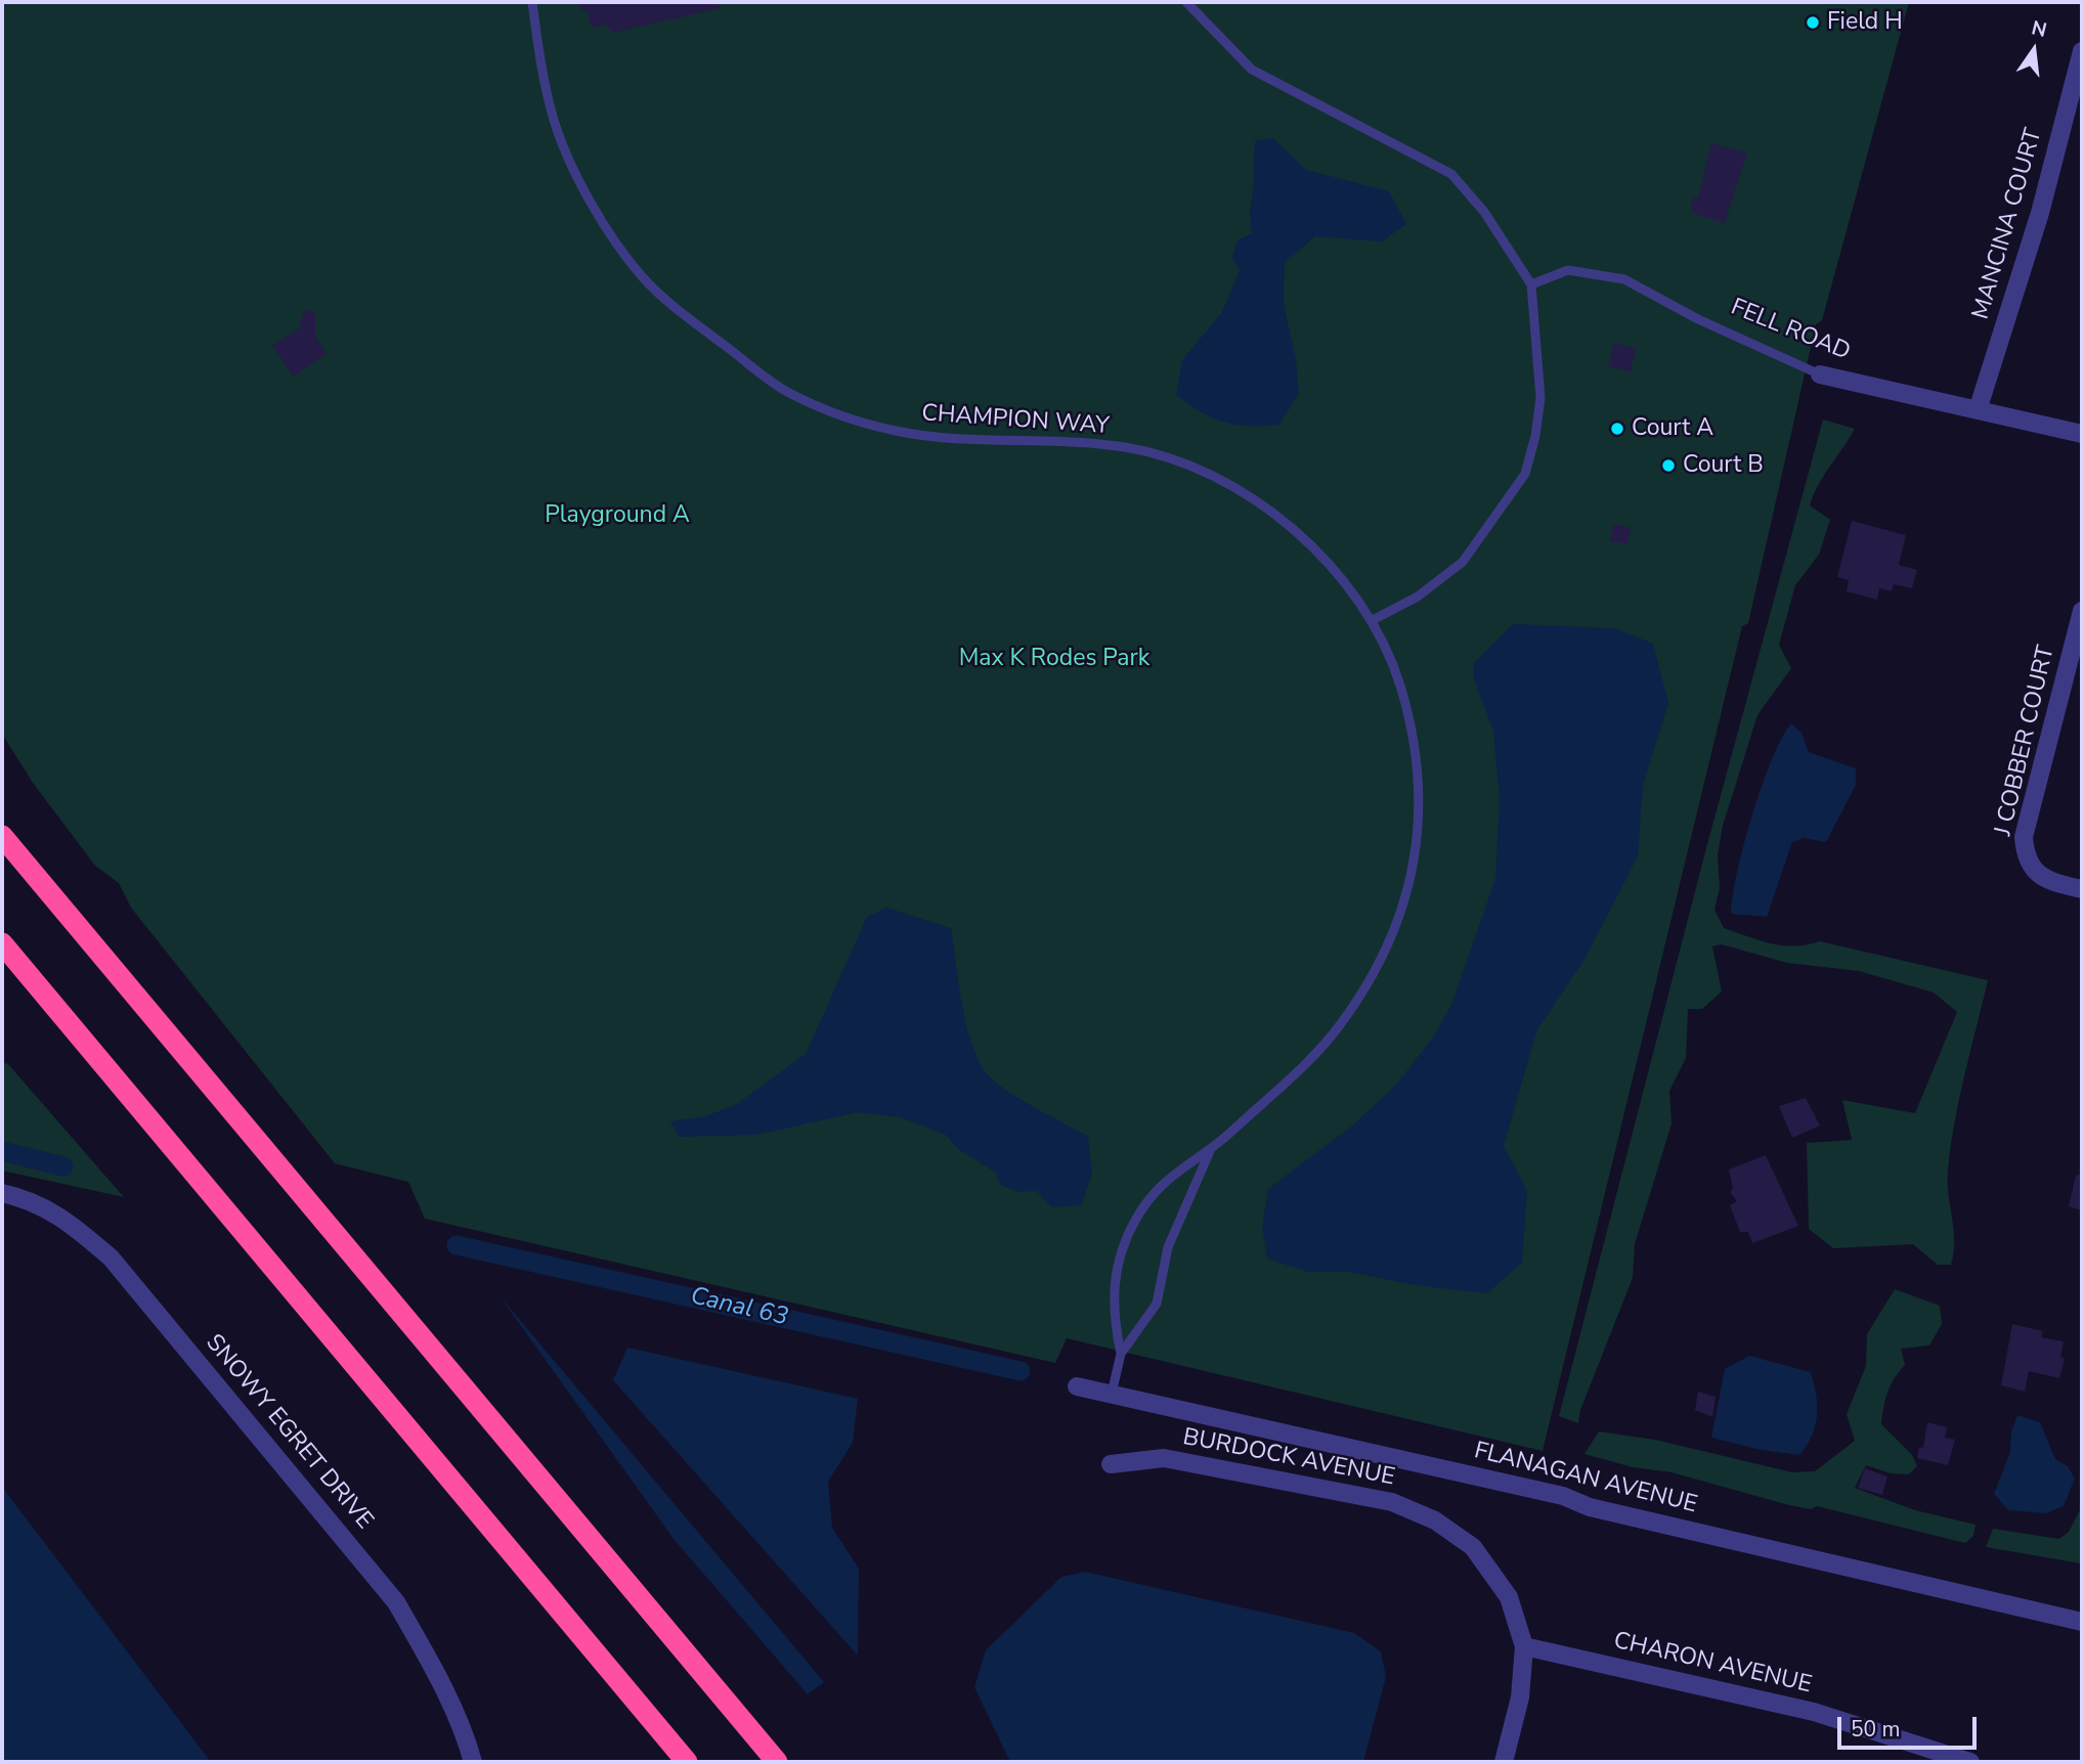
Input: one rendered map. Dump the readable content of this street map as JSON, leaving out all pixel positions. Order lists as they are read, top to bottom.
{
  "streets": {
    "street": [
      "MANCINA COURT",
      "FELL ROAD",
      "J COBBER COURT",
      "SNOWY EGRET DRIVE",
      "BURDOCK AVENUE",
      "FLANAGAN AVENUE",
      "CHARON AVENUE"
    ],
    "lane": ["CHAMPION WAY"]
  },
  "crossings": [
    ["MANCINA COURT", "FELL ROAD"],
    ["CHAMPION WAY", "FLANAGAN AVENUE"],
    ["BURDOCK AVENUE", "CHARON AVENUE"]
  ],
  "water": ["Canal 63"],
  "parks": ["Playground A", "Max K Rodes Park"],
  "places": ["Field H", "Court A", "Court B"],
  "scale_bar": "50 m",
  "north": "top"
}
